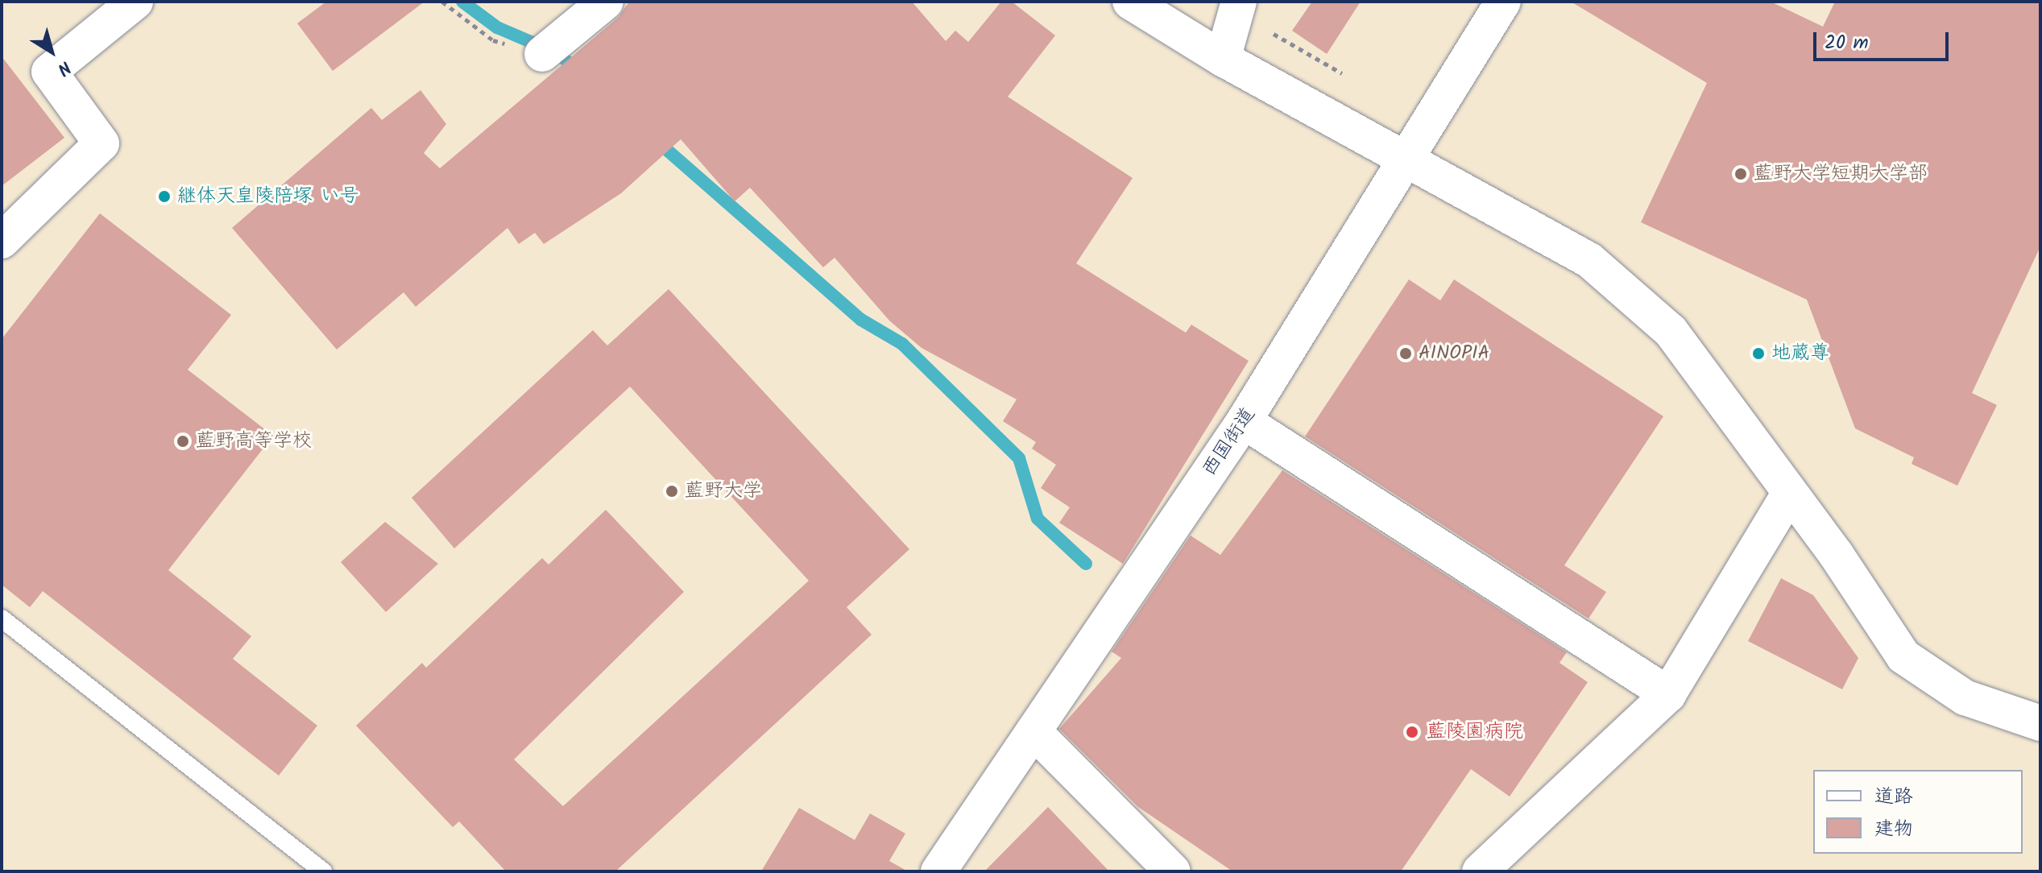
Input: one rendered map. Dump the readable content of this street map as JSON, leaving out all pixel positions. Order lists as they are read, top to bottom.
{
  "streets": {
    "street": ["西国街道"]
  },
  "places": [
    "藍野大学短期大学部",
    "継体天皇陵陪塚 い号",
    "AINOPIA",
    "地蔵尊",
    "藍野高等学校",
    "藍野大学",
    "藍陵園病院"
  ],
  "legend": ["道路", "建物"],
  "scale_bar": "20 m",
  "north": "bottom right"
}
